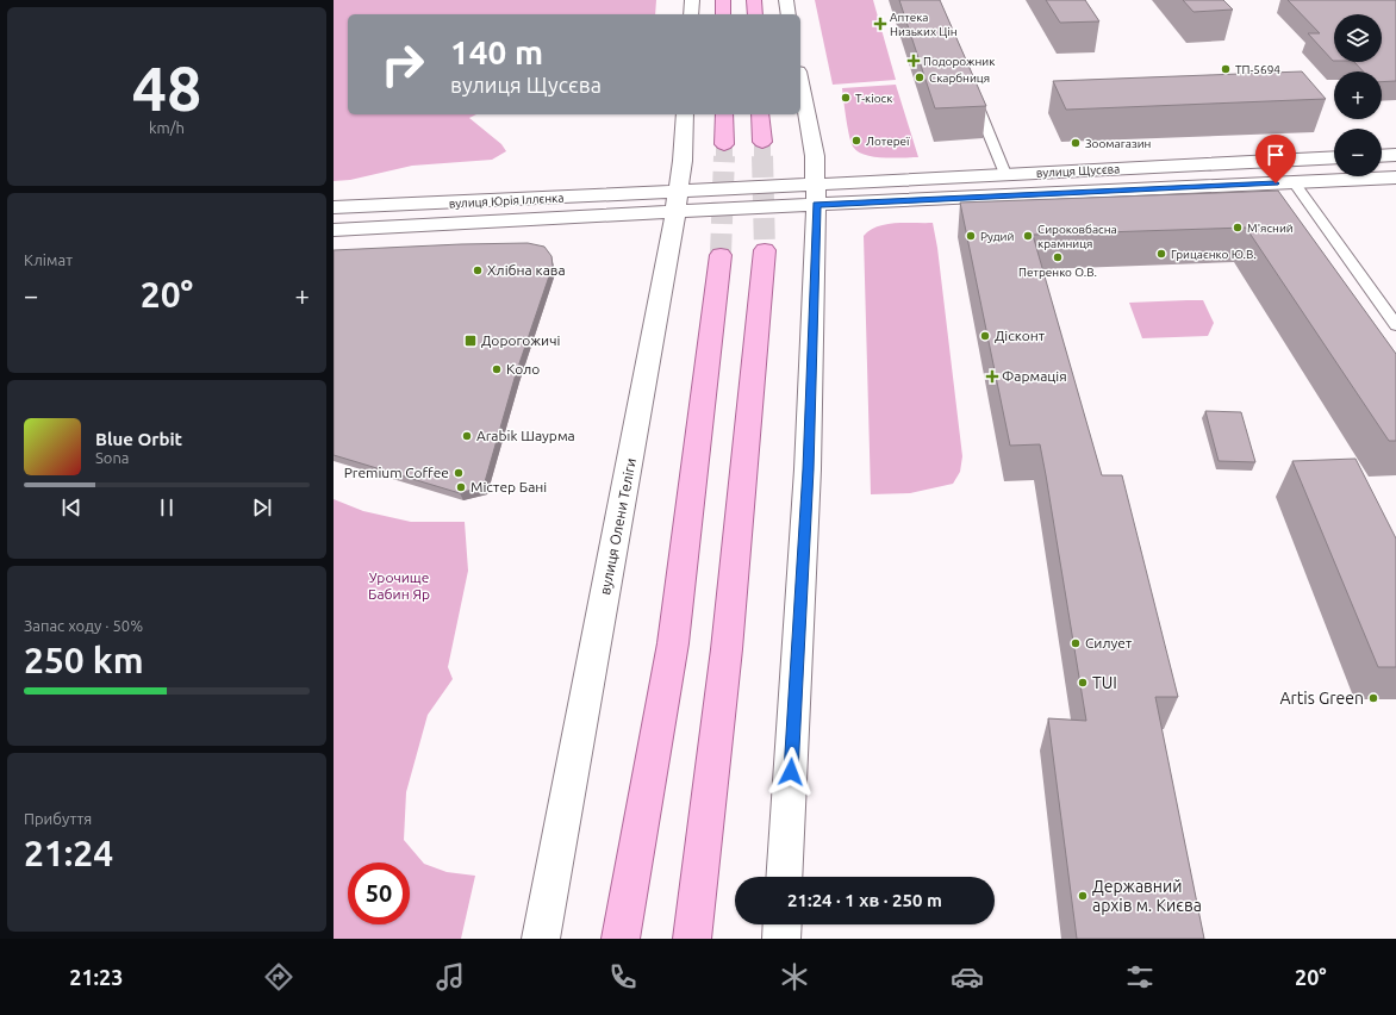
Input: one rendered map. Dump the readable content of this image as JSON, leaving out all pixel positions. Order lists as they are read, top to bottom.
{
  "streets": {
    "main road": ["вулиця Щусєва", "вулиця Юрія Іллєнка", "вулиця Олени Теліги"]
  },
  "crossings": [
    ["вулиця Юрія Іллєнка", "вулиця Олени Теліги"]
  ],
  "parks": ["Урочище Бабин Яр"],
  "places": {
    "health": ["Аптека Низьких Цін", "Подорожник", "Фармація"],
    "other": [
      "ТП-5694",
      "Скарбниця",
      "Т-кіоск",
      "Лотереї",
      "Зоомагазин",
      "М'ясний",
      "Рудий",
      "Сироковбасна крамниця",
      "Грицаєнко Ю.В.",
      "Петренко О.В.",
      "Хлібна кава",
      "Дісконт",
      "Коло",
      "Arabik Шаурма",
      "Premium Coffee",
      "Містер Бані",
      "Силует",
      "TUI",
      "Artis Green",
      "Державний архів м. Києва"
    ],
    "transit": ["Дорогожичі"]
  },
  "page": {
    "tile": [
      ["48", "km/h"],
      "Клімат",
      ["Запас ходу · 50%", "250 km"],
      ["Прибуття", "21:24"]
    ],
    "map_buttons": ["+", "−"],
    "turn": ["140 m", "вулиця Щусєва"],
    "heat": ["−", "20°", "+"],
    "song": ["Blue Orbit", "Sona"],
    "limit": "50",
    "trip": "21:24 · 1 хв · 250 m",
    "tabs": ["21:23", "20°"]
  }
}
